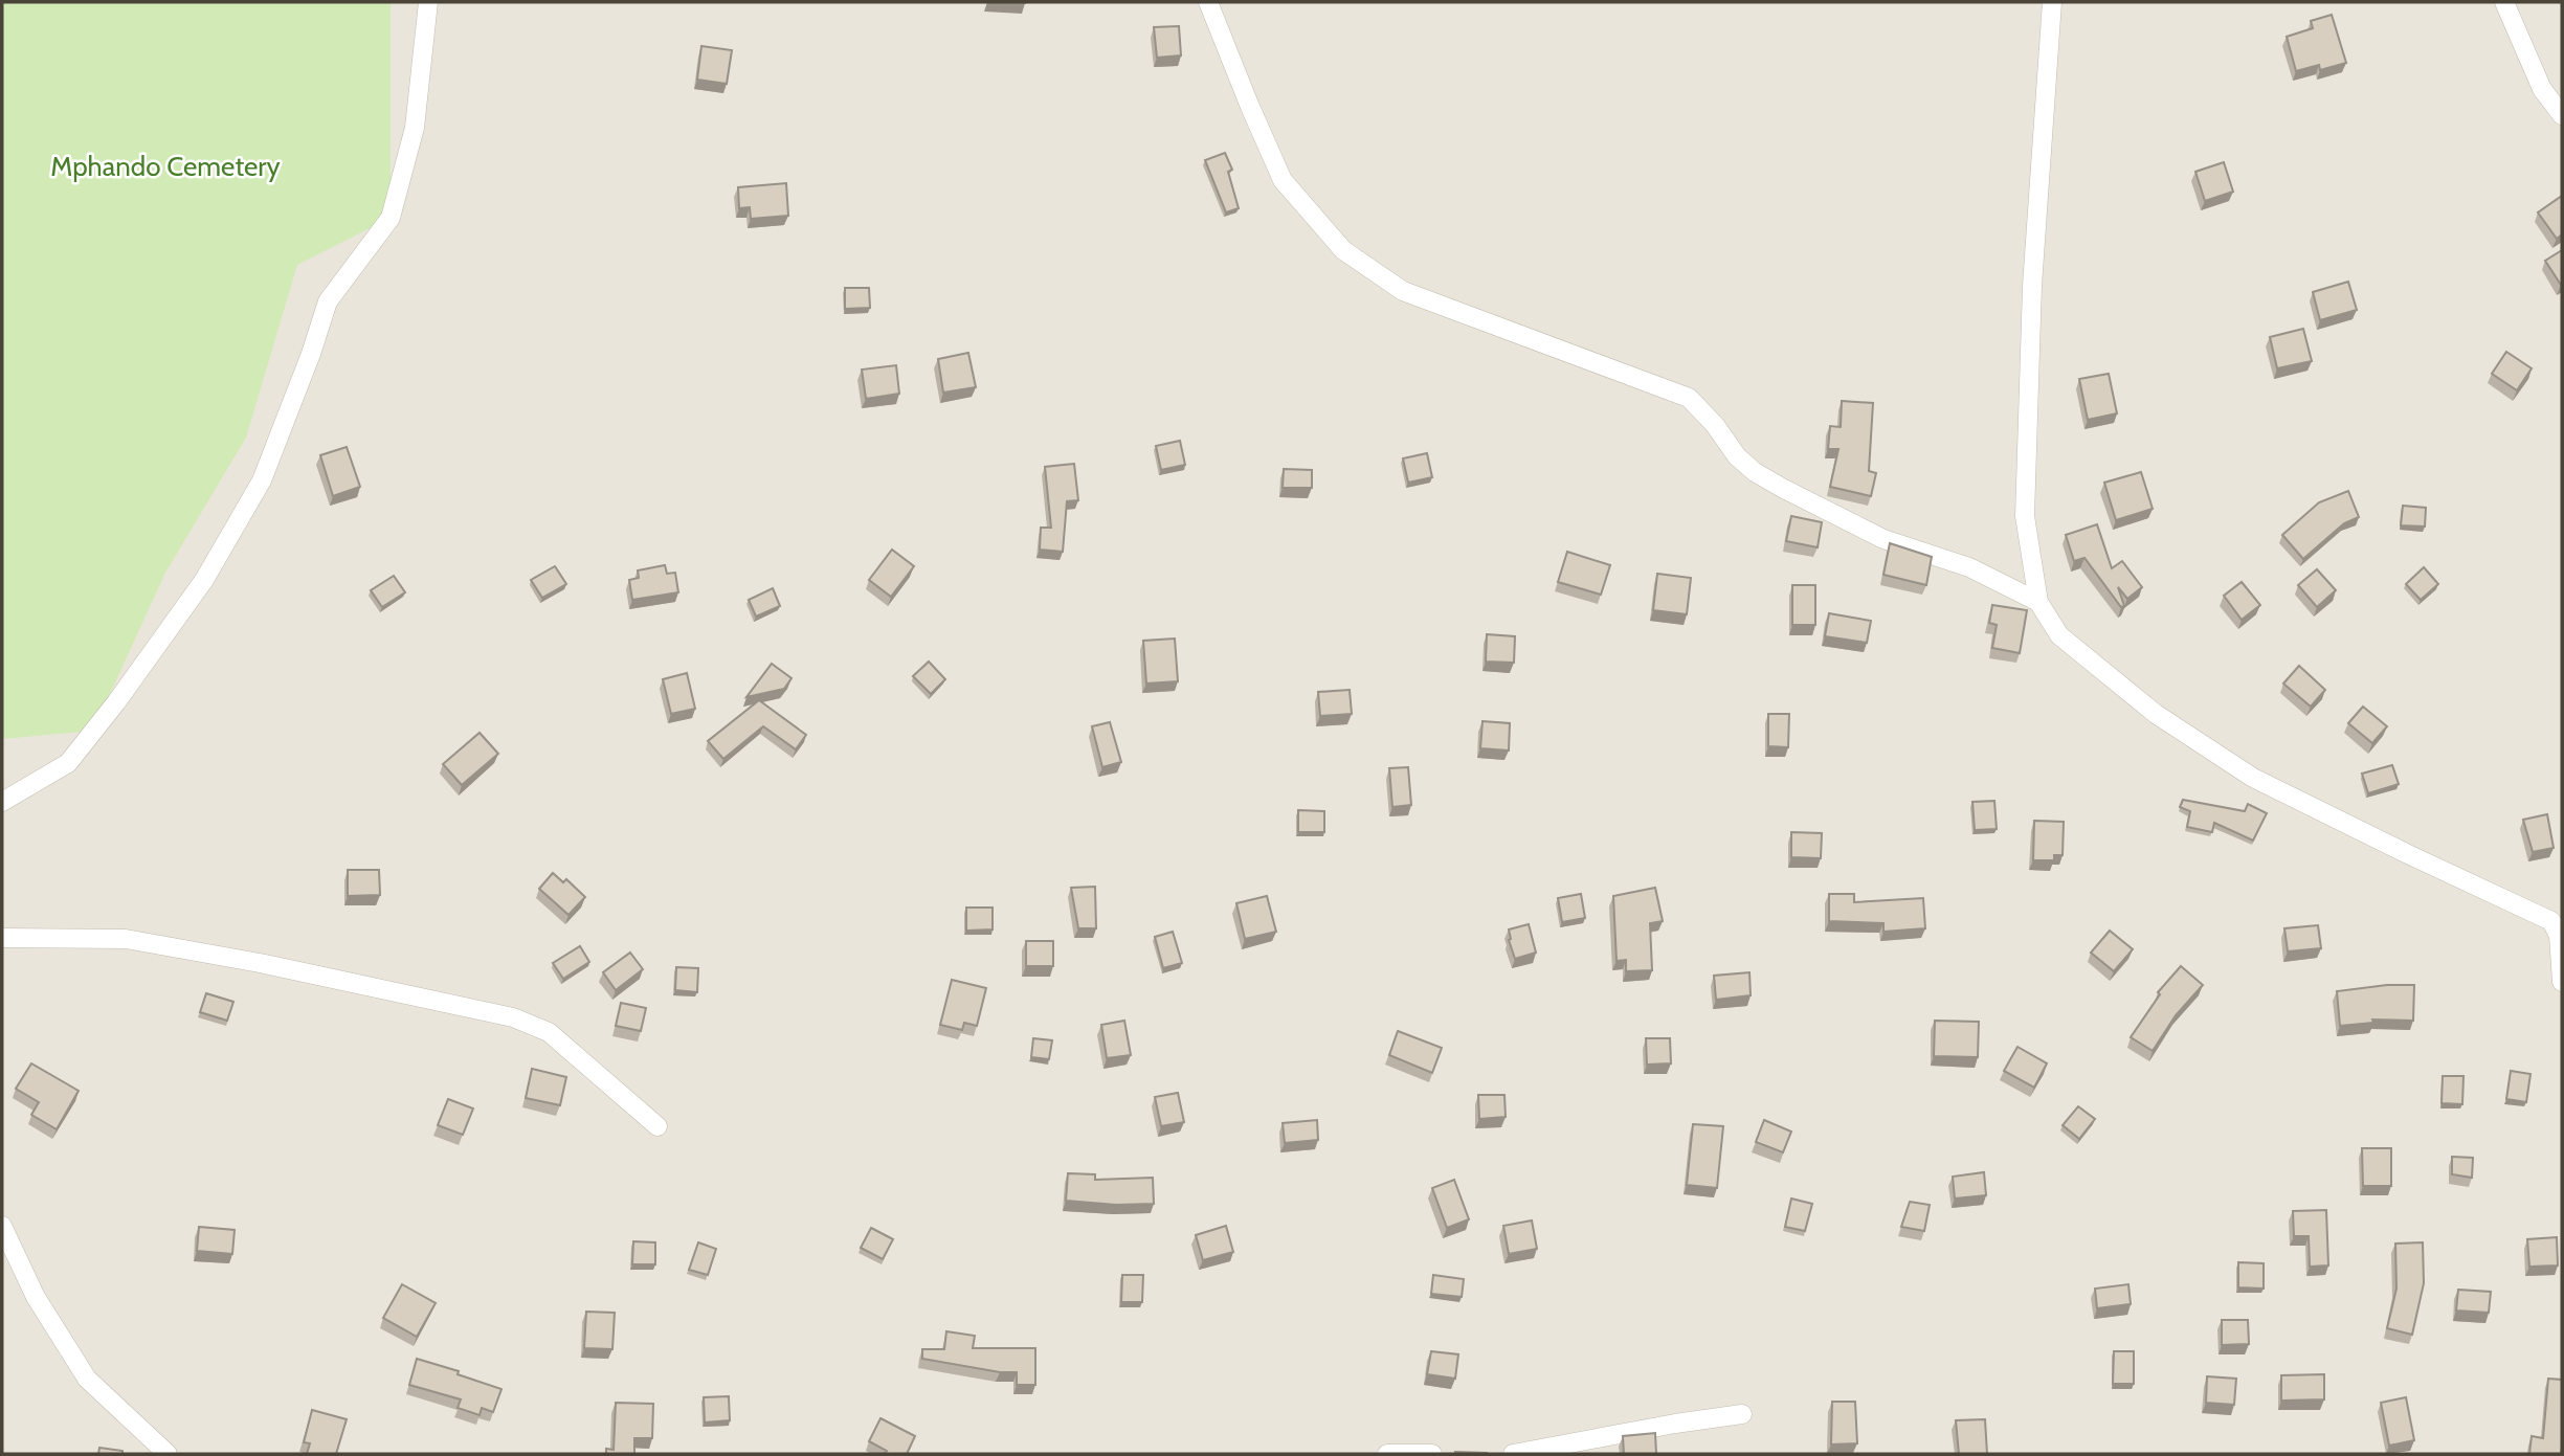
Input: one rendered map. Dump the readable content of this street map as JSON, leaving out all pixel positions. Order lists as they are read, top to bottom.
{
  "parks": ["Mphando Cemetery"]
}
